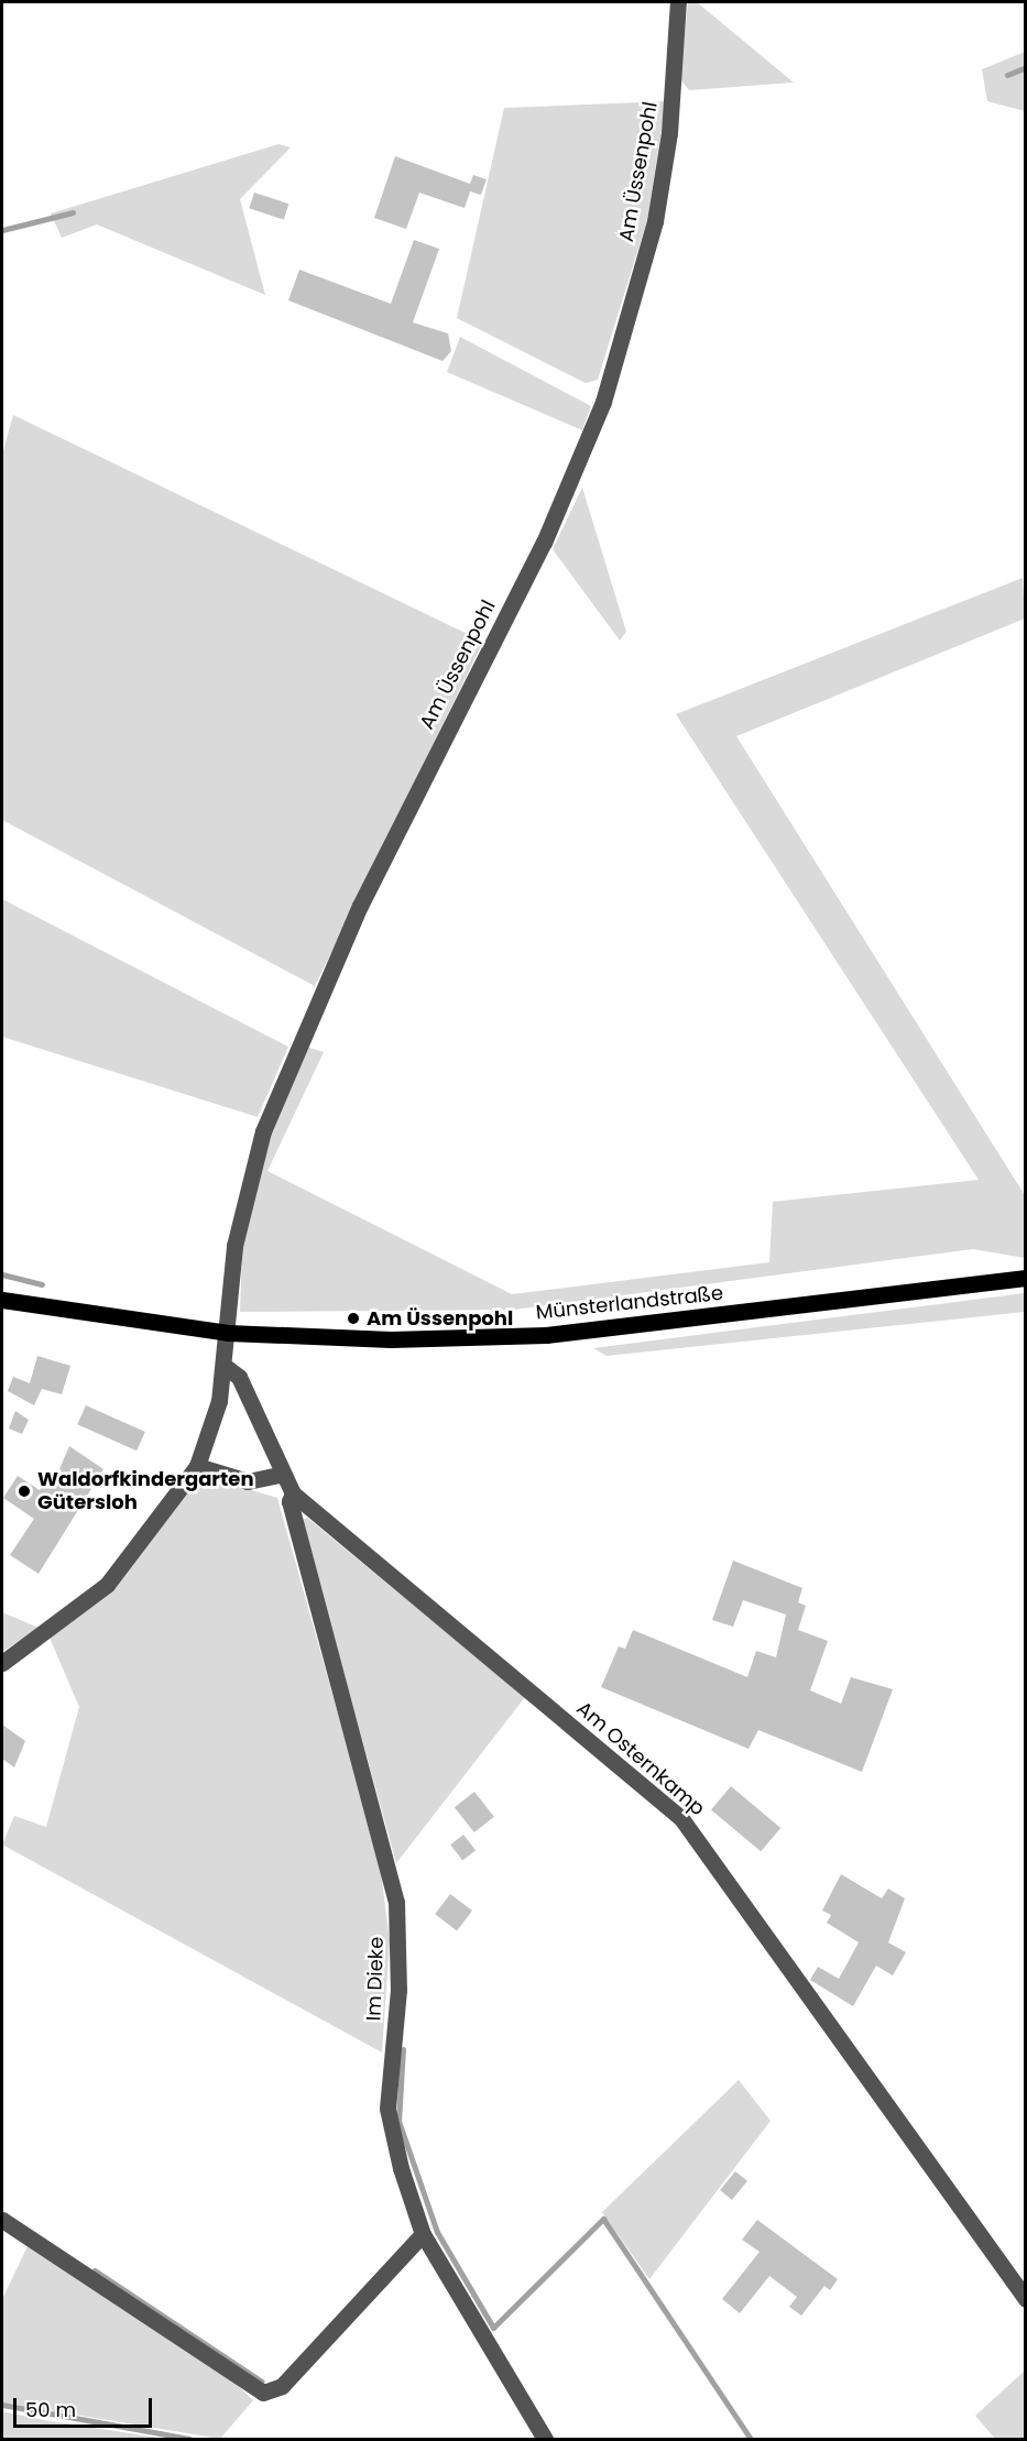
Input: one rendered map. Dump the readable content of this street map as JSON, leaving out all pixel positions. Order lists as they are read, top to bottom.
{
  "streets": {
    "main road": ["Münsterlandstraße"],
    "street": ["Am Üssenpohl", "Am Osternkamp", "Im Dieke"]
  },
  "crossings": [
    ["Am Üssenpohl", "Münsterlandstraße"],
    ["Am Üssenpohl", "Am Osternkamp"],
    ["Am Osternkamp", "Im Dieke"]
  ],
  "places": ["Am Üssenpohl", "Waldorfkindergarten Gütersloh"],
  "scale_bar": "50 m"
}
